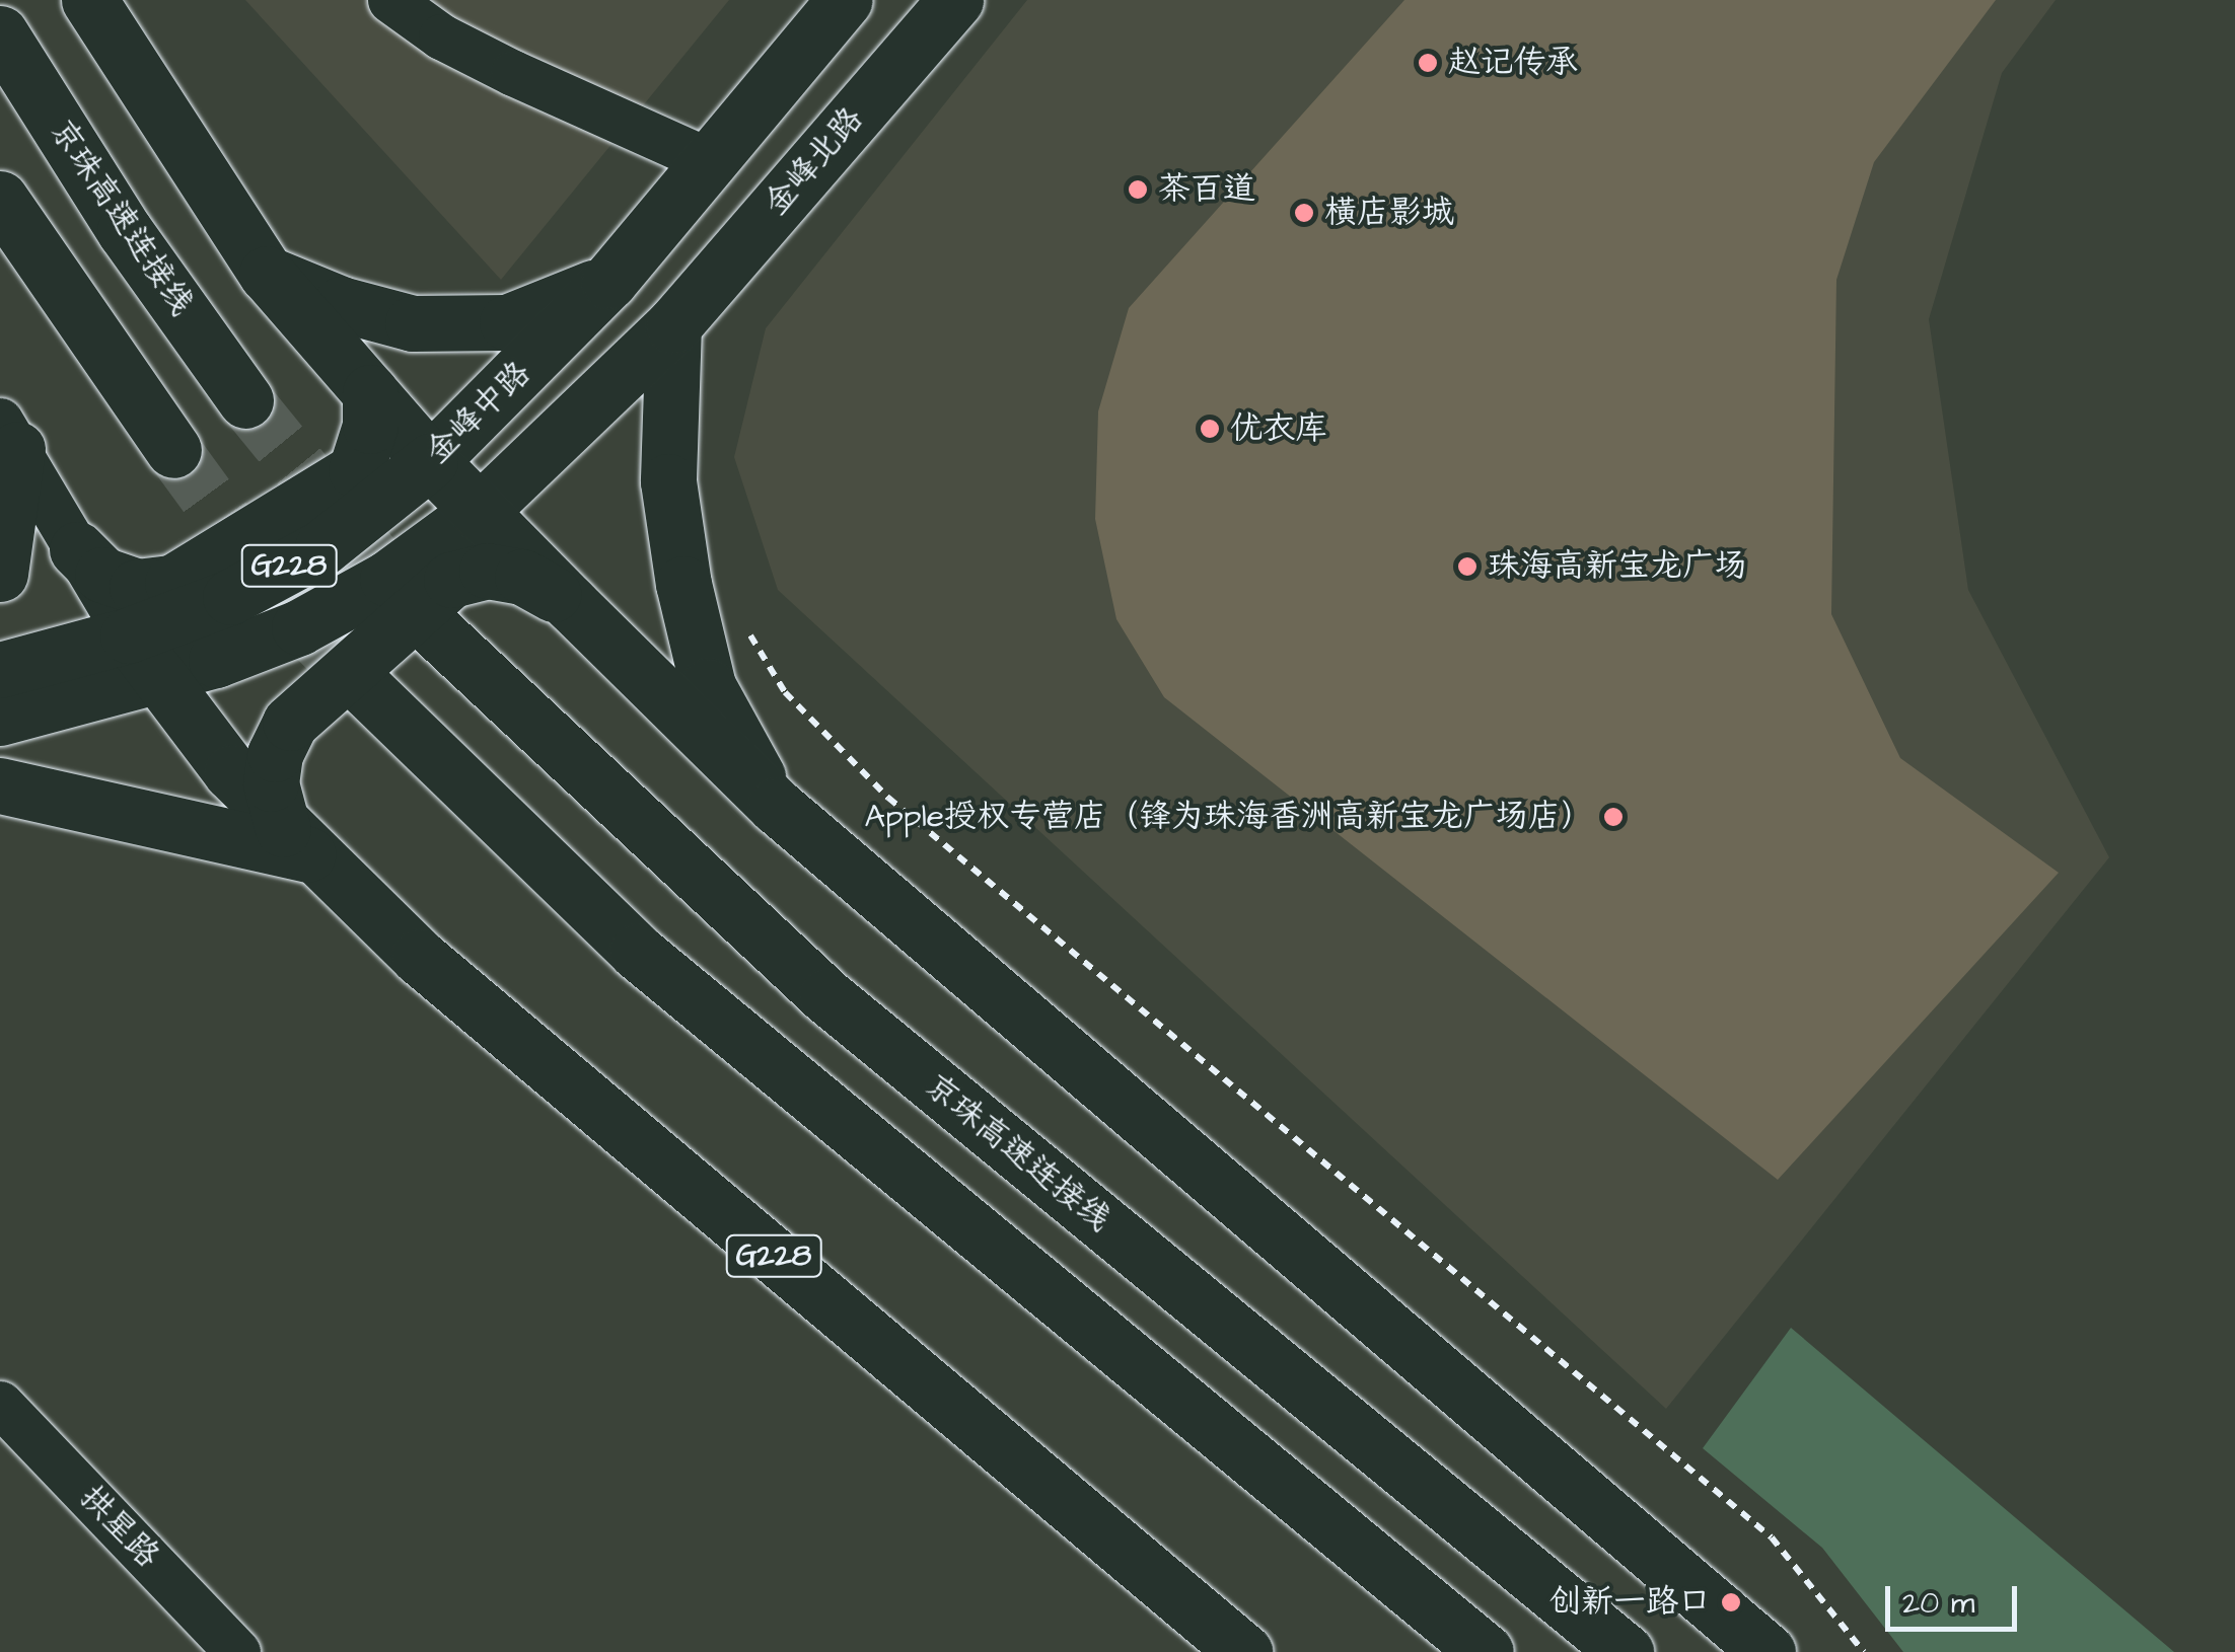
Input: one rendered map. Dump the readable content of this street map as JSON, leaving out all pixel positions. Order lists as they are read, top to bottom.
{
  "streets": {
    "main road": [
      "金峰北路",
      "京珠高速连接线",
      "金峰中路",
      "G228"
    ],
    "street": ["拱星路"]
  },
  "crossings": [
    ["金峰北路", "金峰中路"]
  ],
  "places": [
    "赵记传承",
    "茶百道",
    "横店影城",
    "优衣库",
    "珠海高新宝龙广场",
    "Apple授权专营店（锋为珠海香洲高新宝龙广场店）",
    "创新一路口"
  ],
  "scale_bar": "20 m"
}
